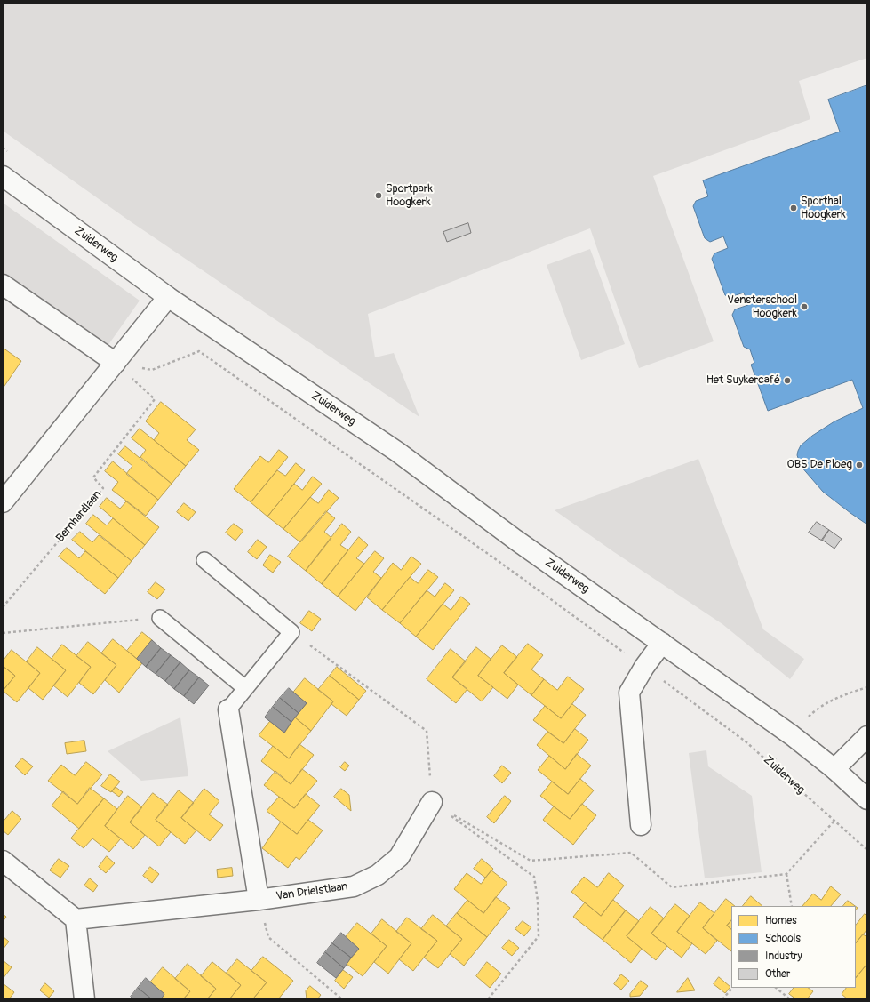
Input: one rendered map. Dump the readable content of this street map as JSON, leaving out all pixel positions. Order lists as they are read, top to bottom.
{
  "streets": {
    "street": ["Zuiderweg", "Van Drielstlaan"],
    "path": ["Bernhardlaan"]
  },
  "crossings": [
    ["Zuiderweg", "Bernhardlaan"]
  ],
  "places": [
    "Sportpark Hoogkerk",
    "Sporthal Hoogkerk",
    "Vensterschool Hoogkerk",
    "Het Suykercafé",
    "OBS De Ploeg"
  ],
  "legend": [
    "Homes",
    "Schools",
    "Industry",
    "Other"
  ]
}
